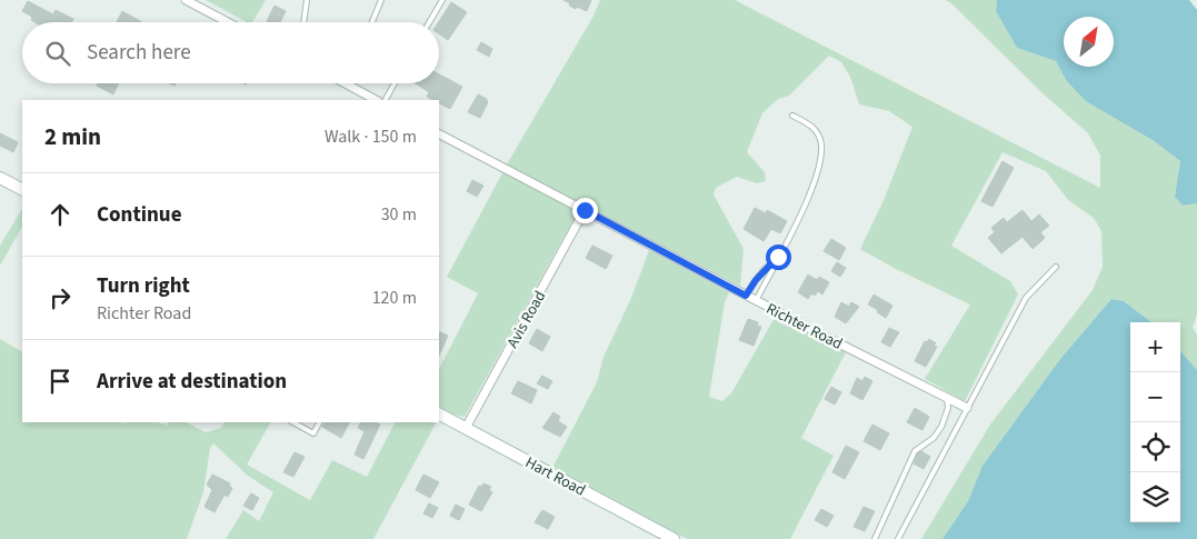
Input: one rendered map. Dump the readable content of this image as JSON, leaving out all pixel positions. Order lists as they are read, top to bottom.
{
  "streets": {
    "street": ["Avis Road", "Richter Road", "Hart Road"]
  },
  "crossings": [
    ["Avis Road", "Richter Road"],
    ["Avis Road", "Hart Road"]
  ],
  "north": "top right",
  "page": {
    "search": "Search here",
    "heading": ["2 min", "Walk · 150 m"],
    "list": [
      ["Continue", "30 m"],
      ["Turn right", "Richter Road", "120 m"],
      "Arrive at destination"
    ],
    "map_buttons": ["+", "−"]
  }
}
